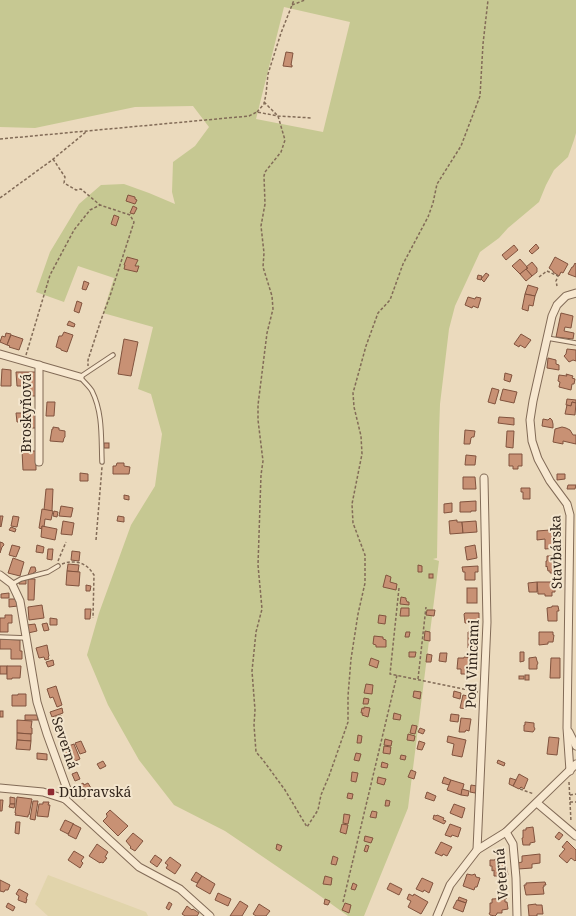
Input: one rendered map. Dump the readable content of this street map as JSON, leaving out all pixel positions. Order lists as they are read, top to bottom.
{
  "streets": {
    "street": [
      "Broskyňová",
      "Stavbárska",
      "Pod Vinicami",
      "Severná",
      "Veterná"
    ]
  },
  "places": {
    "transit": ["Dúbravská"]
  }
}
